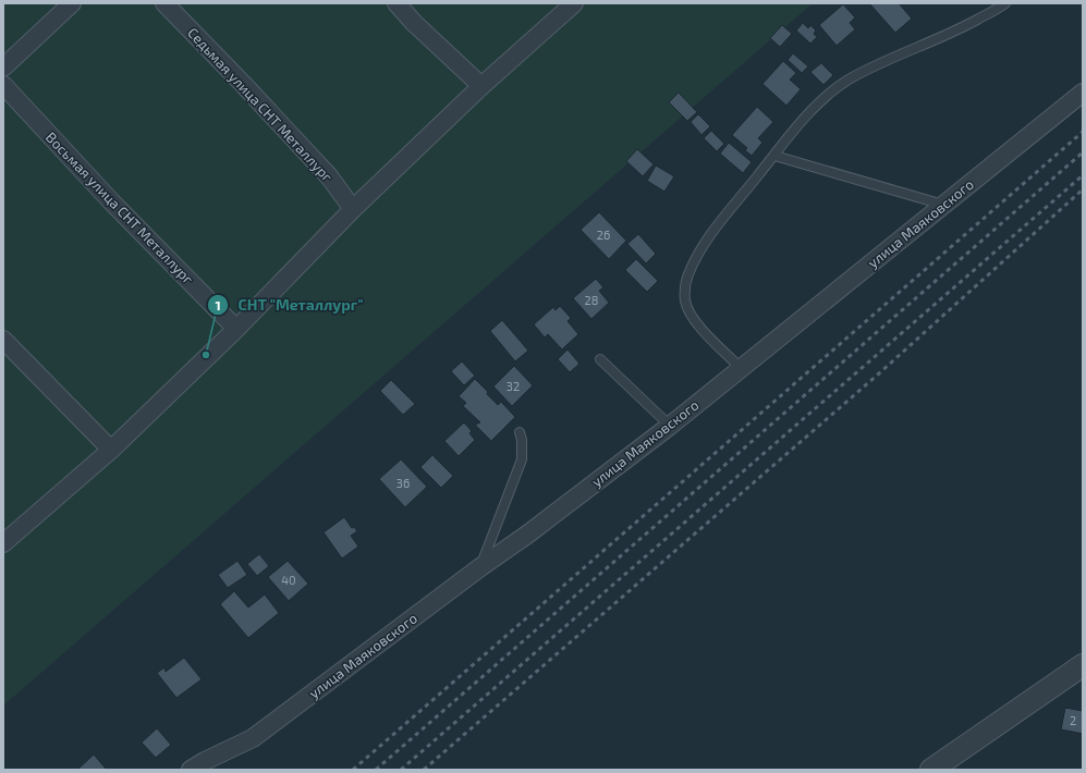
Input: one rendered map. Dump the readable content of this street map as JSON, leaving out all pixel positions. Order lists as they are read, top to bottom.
{
  "streets": {
    "street": ["Седьмая улица СНТ Металлург", "Восьмая улица СНТ Металлург", "улица Маяковского"]
  },
  "places": ["СНТ \"Металлург\""],
  "house_numbers": [
    "26",
    "28",
    "32",
    "36",
    "40",
    "2"
  ]
}
